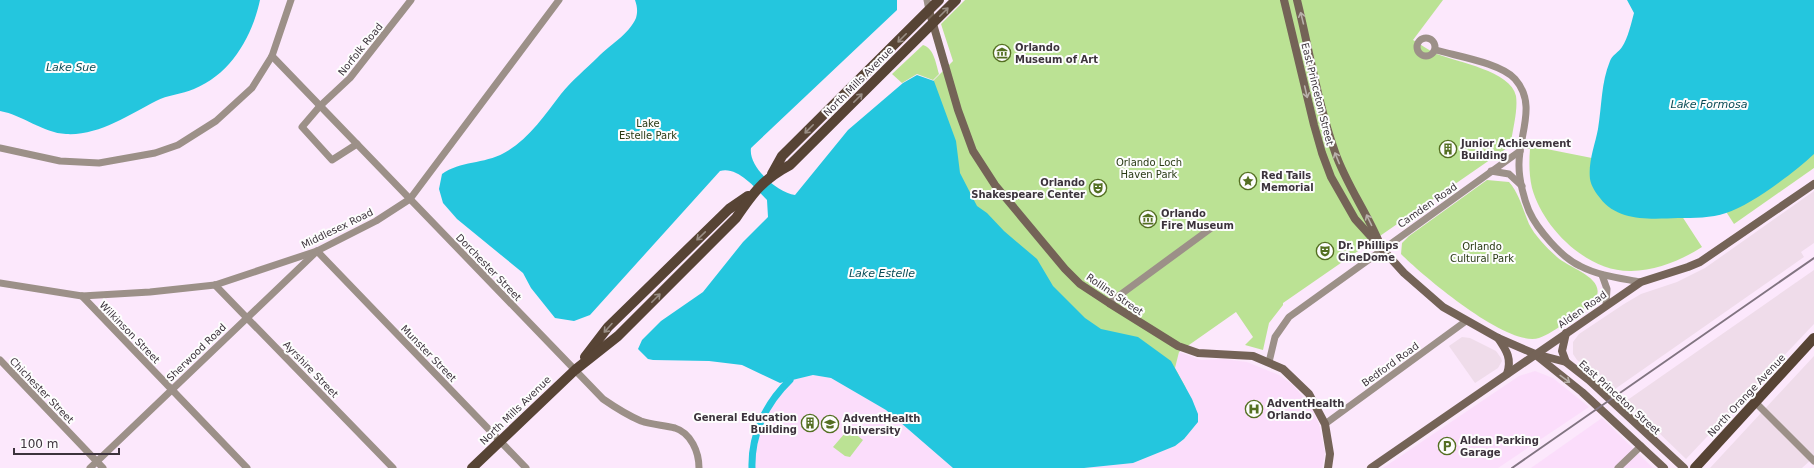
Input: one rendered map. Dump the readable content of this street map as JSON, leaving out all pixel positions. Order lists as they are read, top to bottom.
{
  "streets": {
    "main road": ["North Mills Avenue", "North Orange Avenue"],
    "street": [
      "Norfolk Road",
      "East Princeton Street",
      "Camden Road",
      "Middlesex Road",
      "Dorchester Street",
      "Rollins Street",
      "Alden Road",
      "Wilkinson Street",
      "Sherwood Road",
      "Munster Street",
      "Bedford Road",
      "Ayrshire Street",
      "Chichester Street"
    ]
  },
  "crossings": [
    ["Norfolk Road", "Dorchester Street"],
    ["North Mills Avenue", "Dorchester Street"],
    ["North Mills Avenue", "Rollins Street"],
    ["North Mills Avenue", "Munster Street"],
    ["East Princeton Street", "Camden Road"],
    ["East Princeton Street", "Alden Road"],
    ["East Princeton Street", "Bedford Road"],
    ["Camden Road", "Rollins Street"],
    ["Middlesex Road", "Dorchester Street"],
    ["Middlesex Road", "Wilkinson Street"],
    ["Middlesex Road", "Sherwood Road"],
    ["Middlesex Road", "Munster Street"],
    ["Middlesex Road", "Ayrshire Street"],
    ["Rollins Street", "Bedford Road"],
    ["Wilkinson Street", "Sherwood Road"],
    ["Sherwood Road", "Munster Street"],
    ["Sherwood Road", "Ayrshire Street"],
    ["Sherwood Road", "Chichester Street"]
  ],
  "water": ["Lake Sue", "Lake Formosa", "Lake Estelle"],
  "parks": ["Lake Estelle Park", "Orlando Loch Haven Park", "Orlando Cultural Park"],
  "places": {
    "museum": ["Orlando Museum of Art", "Orlando Fire Museum"],
    "building": ["Junior Achievement Building", "General Education Building"],
    "place": ["Red Tails Memorial"],
    "theatre": ["Orlando Shakespeare Center", "Dr. Phillips CineDome"],
    "hospital": ["AdventHealth Orlando"],
    "school or university": ["AdventHealth University"],
    "parking": ["Alden Parking Garage"]
  },
  "scale_bar": "100 m"
}
